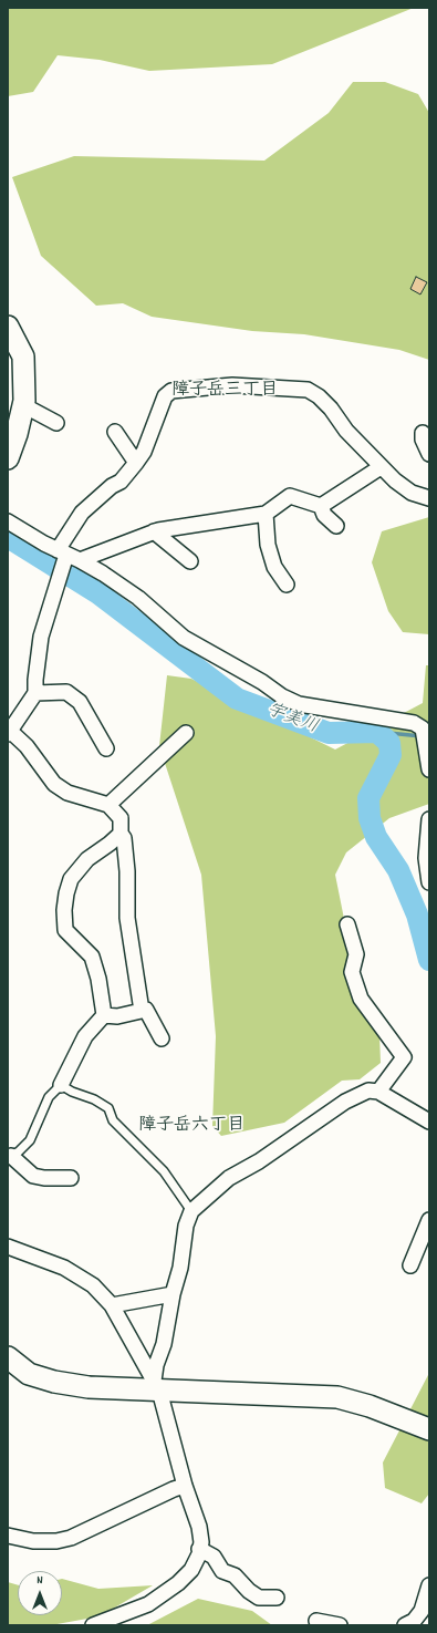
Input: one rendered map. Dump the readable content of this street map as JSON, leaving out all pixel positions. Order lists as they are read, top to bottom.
{
  "districts": ["障子岳三丁目", "障子岳六丁目"],
  "water": ["宇美川"],
  "north": "top"
}
